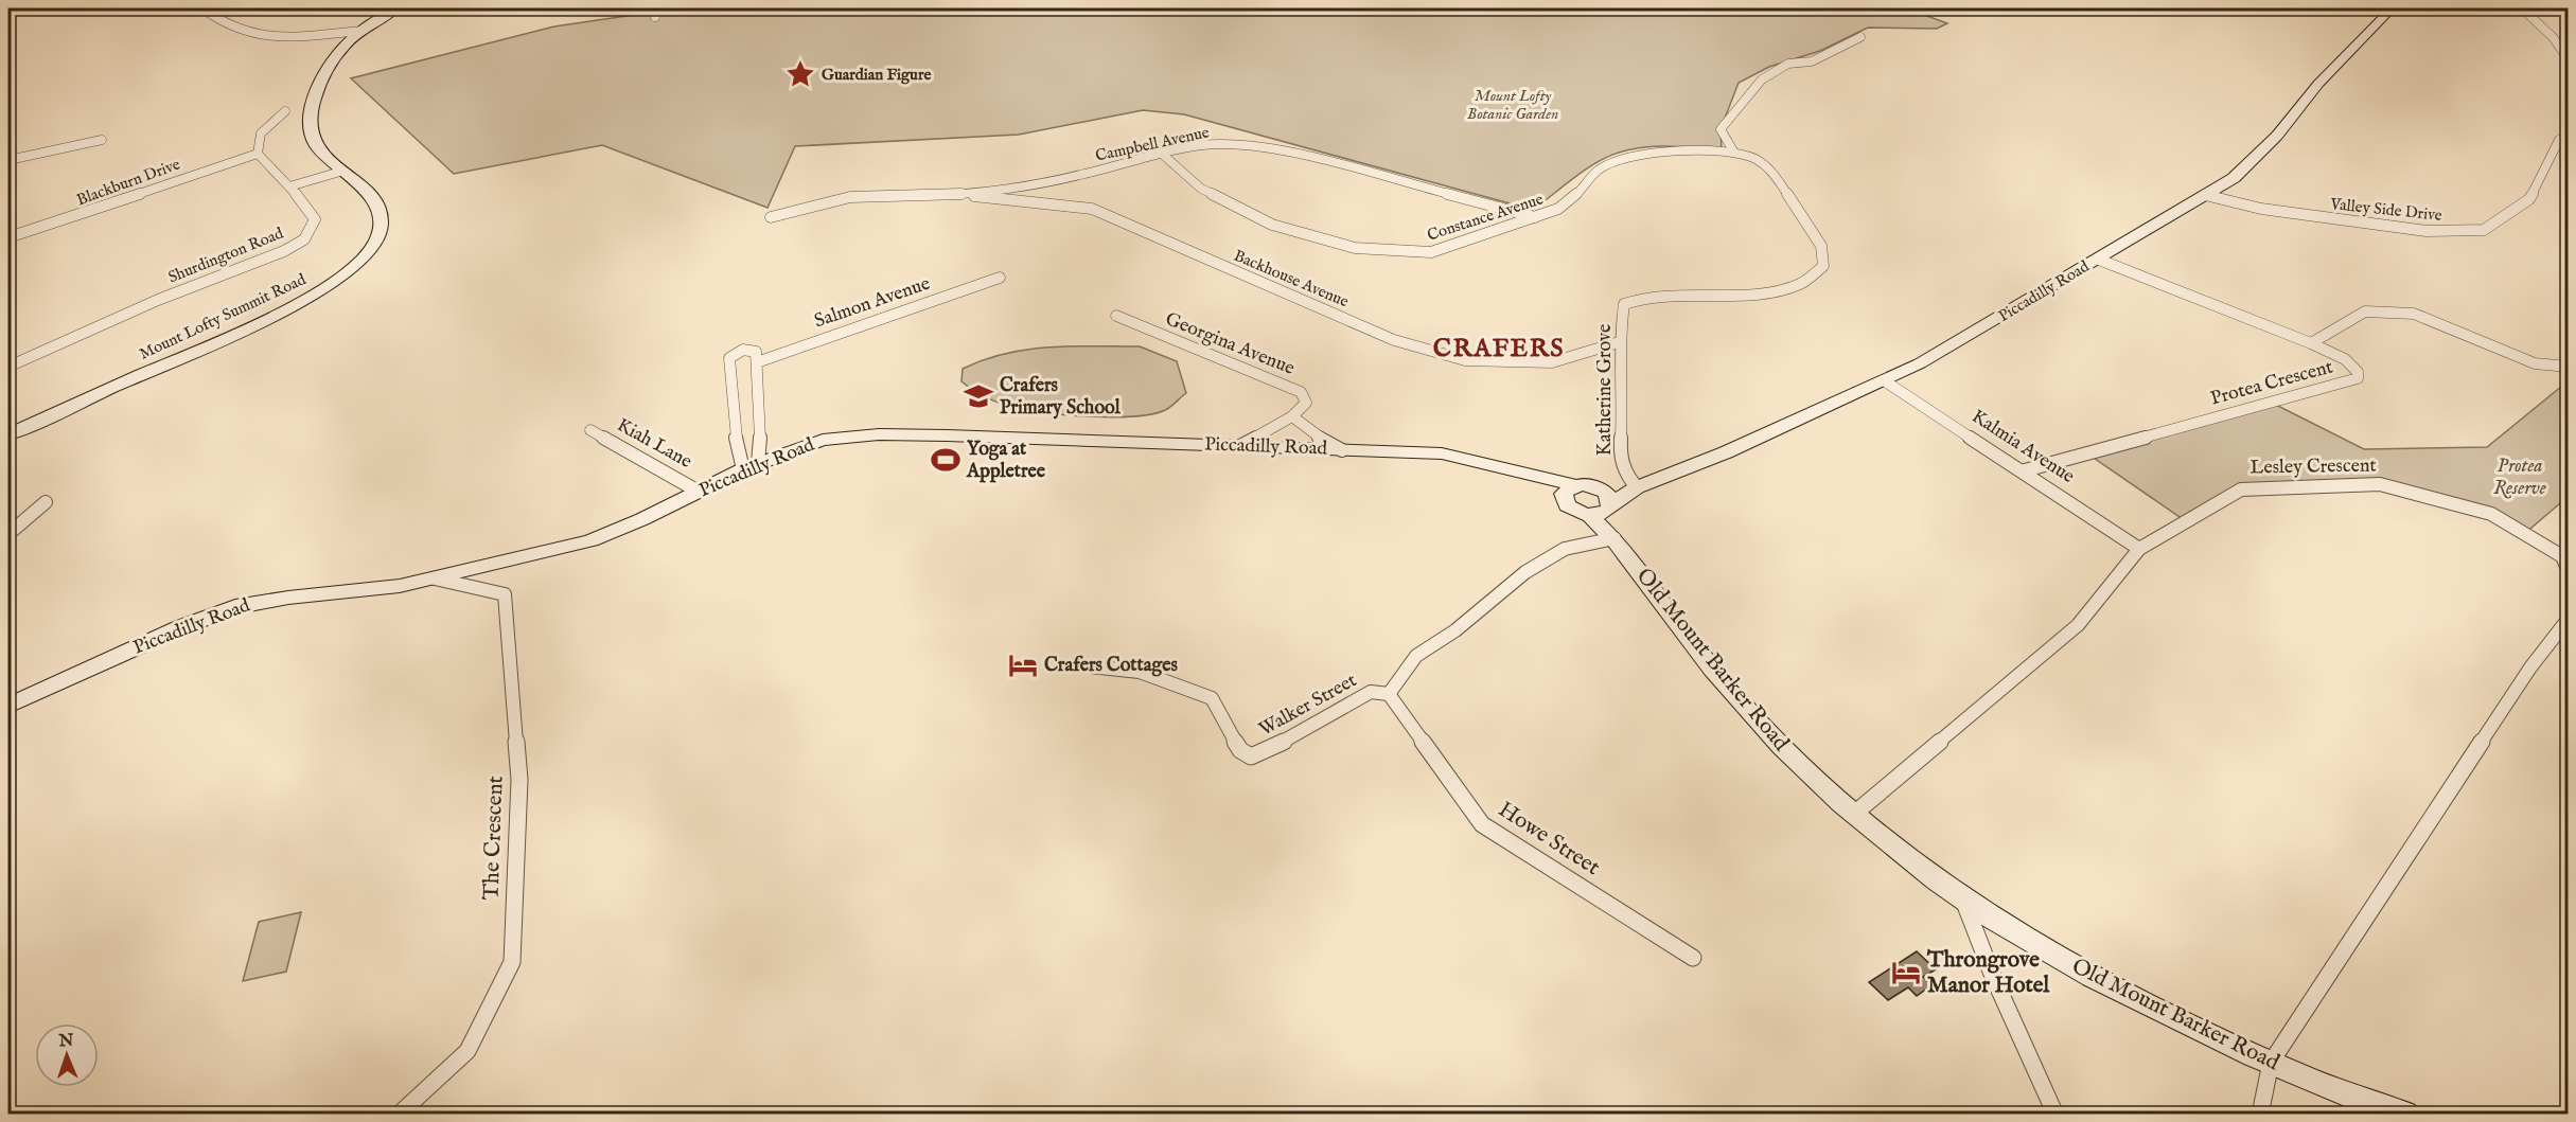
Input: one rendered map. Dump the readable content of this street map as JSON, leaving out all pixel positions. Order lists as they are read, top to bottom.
{
  "streets": {
    "main road": ["Piccadilly Road", "Mount Lofty Summit Road", "Old Mount Barker Road"],
    "street": [
      "Campbell Avenue",
      "Blackburn Drive",
      "Valley Side Drive",
      "Constance Avenue",
      "Shurdington Road",
      "Backhouse Avenue",
      "Salmon Avenue",
      "Georgina Avenue",
      "Protea Crescent",
      "Katherine Grove",
      "Kiah Lane",
      "Kalmia Avenue",
      "Lesley Crescent",
      "Walker Street",
      "The Crescent",
      "Howe Street"
    ]
  },
  "crossings": [
    ["Campbell Avenue", "Constance Avenue"],
    ["Campbell Avenue", "Backhouse Avenue"],
    ["Blackburn Drive", "Shurdington Road"],
    ["Valley Side Drive", "Piccadilly Road"],
    ["Constance Avenue", "Katherine Grove"],
    ["Backhouse Avenue", "Katherine Grove"],
    ["Piccadilly Road", "Protea Crescent"],
    ["Piccadilly Road", "Katherine Grove"],
    ["Piccadilly Road", "Kiah Lane"],
    ["Piccadilly Road", "Kalmia Avenue"],
    ["Piccadilly Road", "Old Mount Barker Road"],
    ["Piccadilly Road", "The Crescent"],
    ["Protea Crescent", "Kalmia Avenue"],
    ["Kalmia Avenue", "Lesley Crescent"],
    ["Lesley Crescent", "Old Mount Barker Road"],
    ["Old Mount Barker Road", "Walker Street"],
    ["Walker Street", "Howe Street"]
  ],
  "districts": ["CRAFERS"],
  "parks": ["Mount Lofty Botanic Garden", "Protea Reserve"],
  "places": {
    "place": ["Guardian Figure"],
    "school or university": ["Crafers Primary School"],
    "sports": ["Yoga at Appletree"],
    "hotel": ["Crafers Cottages", "Throngrove Manor Hotel"]
  },
  "north": "top"
}
